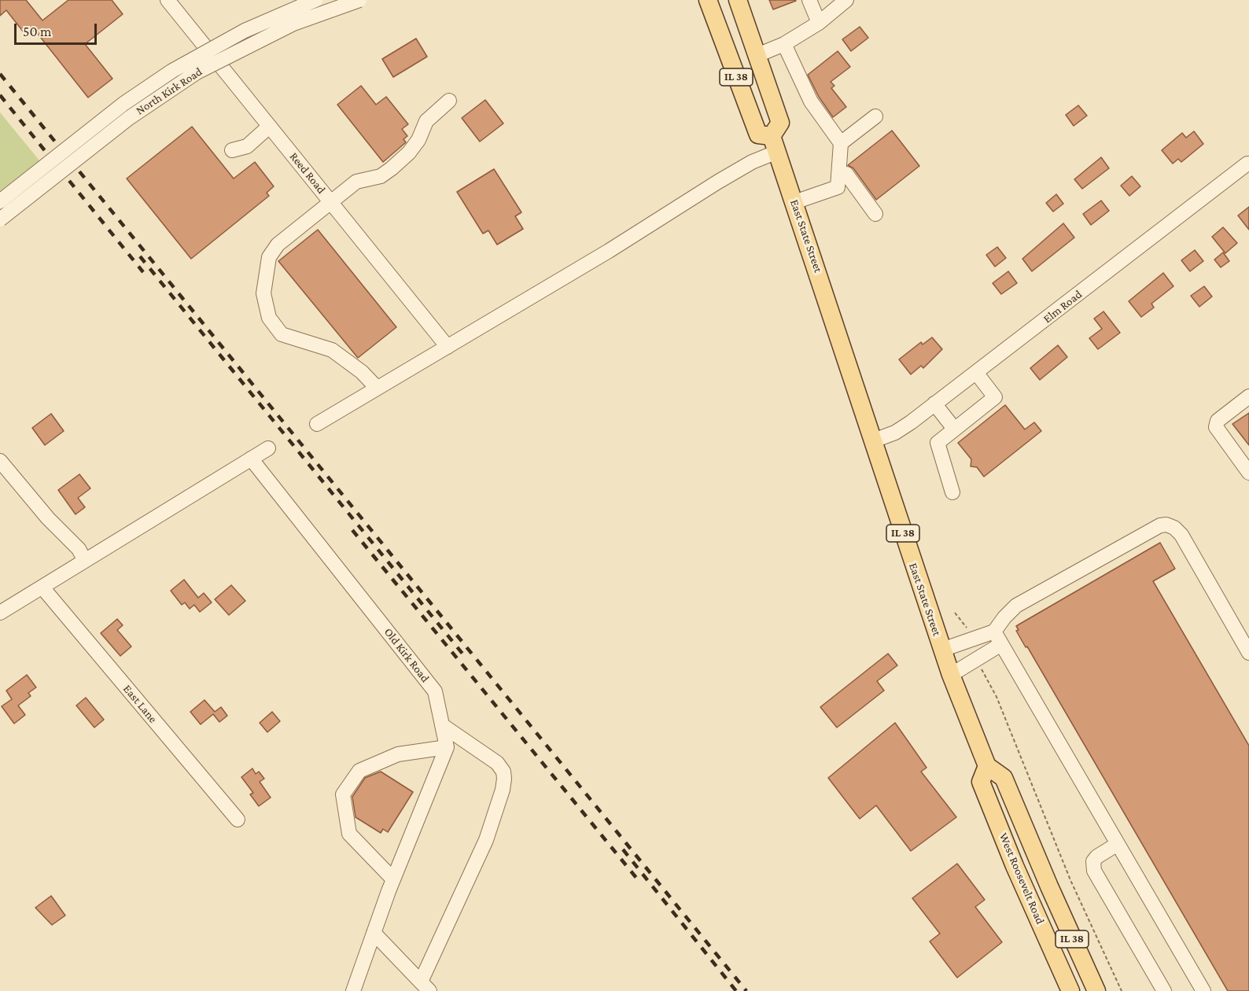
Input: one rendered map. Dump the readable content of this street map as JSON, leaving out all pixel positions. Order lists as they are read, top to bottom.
{
  "streets": {
    "main road": ["IL 38", "East State Street", "West Roosevelt Road"],
    "street": [
      "North Kirk Road",
      "Reed Road",
      "Elm Road",
      "Old Kirk Road",
      "East Lane"
    ]
  },
  "crossings": [
    ["IL 38", "East State Street"],
    ["East State Street", "Elm Road"],
    ["East State Street", "West Roosevelt Road"]
  ],
  "scale_bar": "50 m"
}
